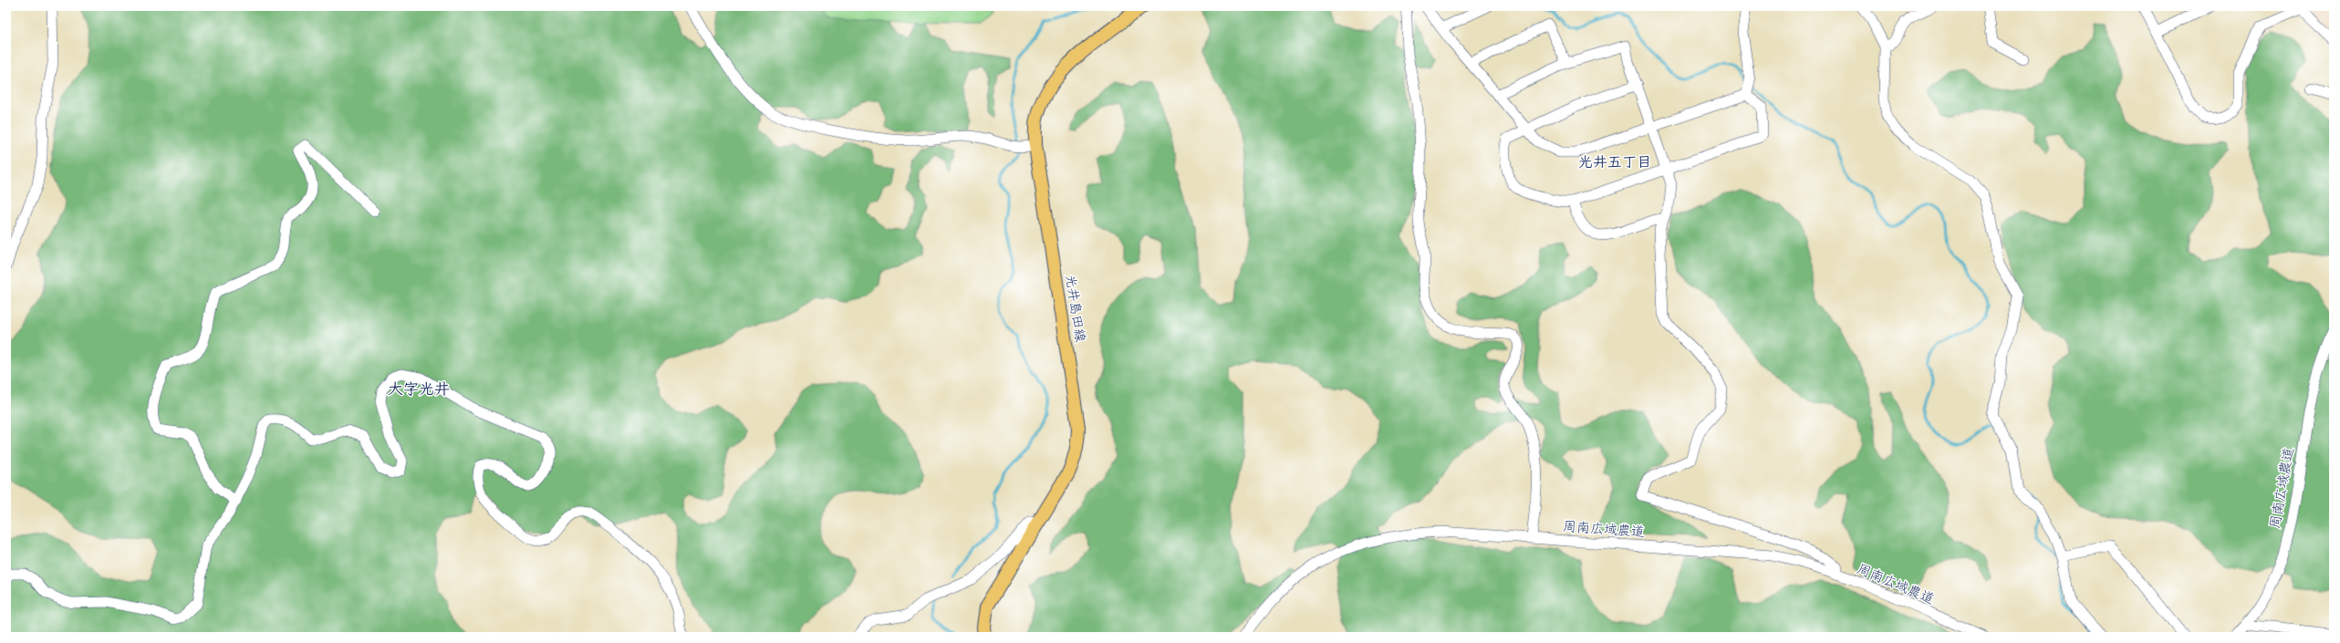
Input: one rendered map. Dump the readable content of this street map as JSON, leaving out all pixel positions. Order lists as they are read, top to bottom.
{
  "streets": {
    "main road": ["光井島田線"],
    "street": ["周南広域農道"]
  },
  "districts": ["光井五丁目", "大字光井"]
}
